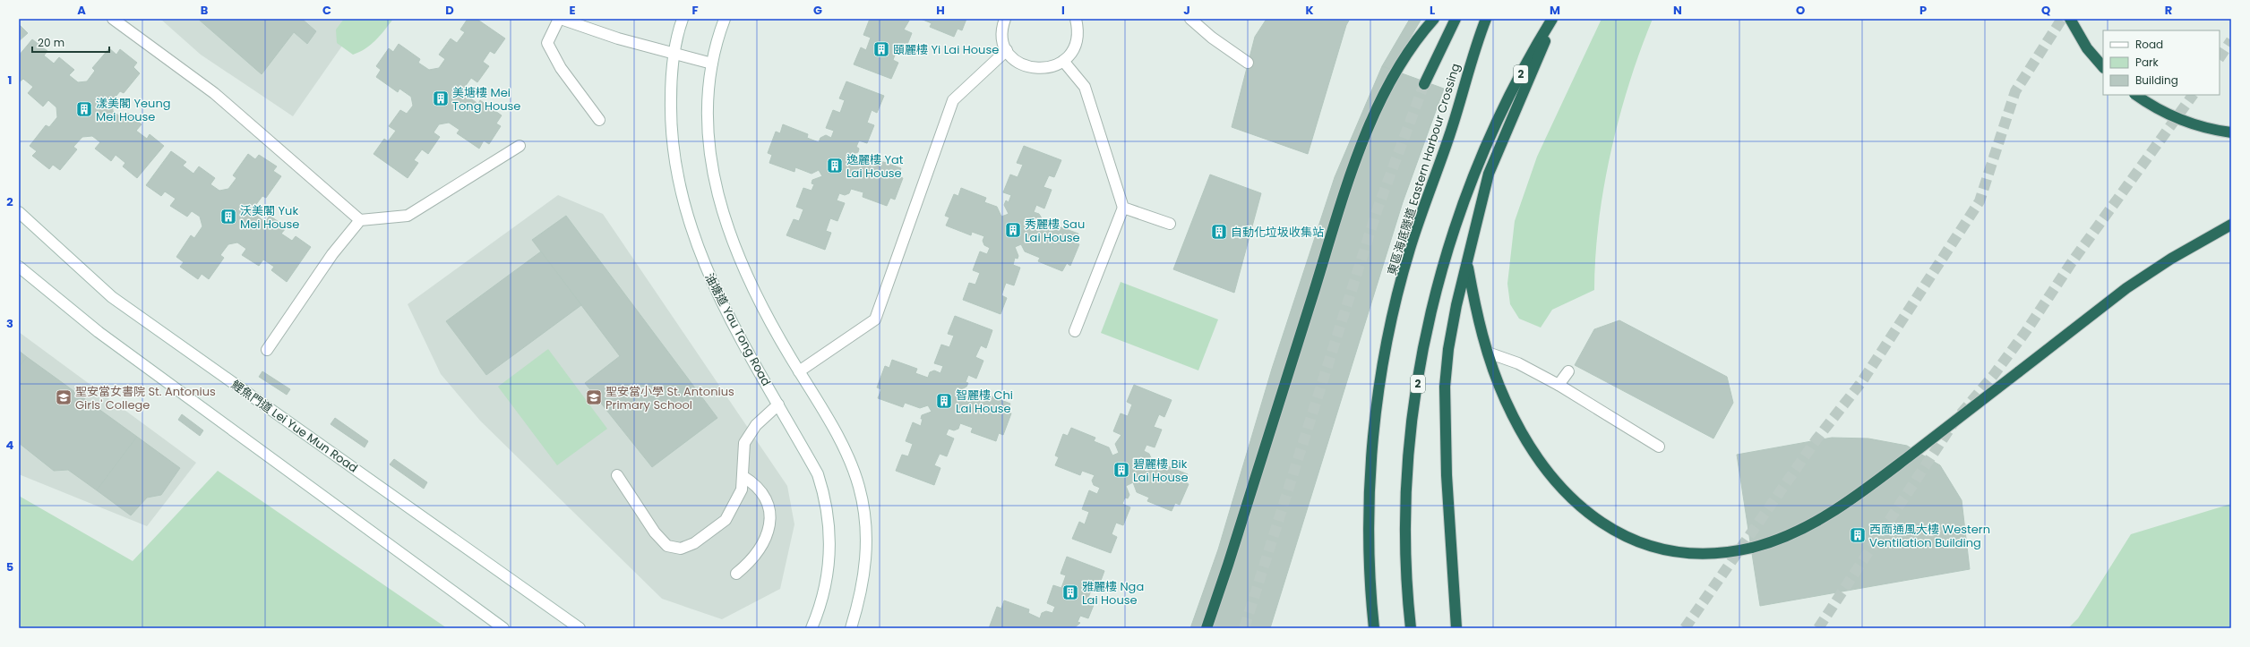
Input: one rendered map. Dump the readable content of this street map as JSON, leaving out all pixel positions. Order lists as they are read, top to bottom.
{
  "streets": {
    "highway": ["2", "東區海底隧道 Eastern Harbour Crossing"],
    "street": ["油塘道 Yau Tong Road", "鯉魚門道 Lei Yue Mun Road"]
  },
  "places": {
    "building": [
      "頤麗樓 Yi Lai House",
      "美塘樓 Mei Tong House",
      "漾美閣 Yeung Mei House",
      "逸麗樓 Yat Lai House",
      "沃美閣 Yuk Mei House",
      "秀麗樓 Sau Lai House",
      "自動化垃圾收集站",
      "智麗樓 Chi Lai House",
      "碧麗樓 Bik Lai House",
      "西面通風大樓 Western Ventilation Building",
      "雅麗樓 Nga Lai House"
    ],
    "school or university": ["聖安當女書院 St. Antonius Girls' College", "聖安當小學 St. Antonius Primary School"]
  },
  "legend": ["Road", "Park", "Building"],
  "scale_bar": "20 m",
  "grid": {
    "columns": [
      "A",
      "B",
      "C",
      "D",
      "E",
      "F",
      "G",
      "H",
      "I",
      "J",
      "K",
      "L",
      "M",
      "N",
      "O",
      "P",
      "Q",
      "R"
    ],
    "rows": [
      "1",
      "2",
      "3",
      "4",
      "5"
    ]
  }
}
